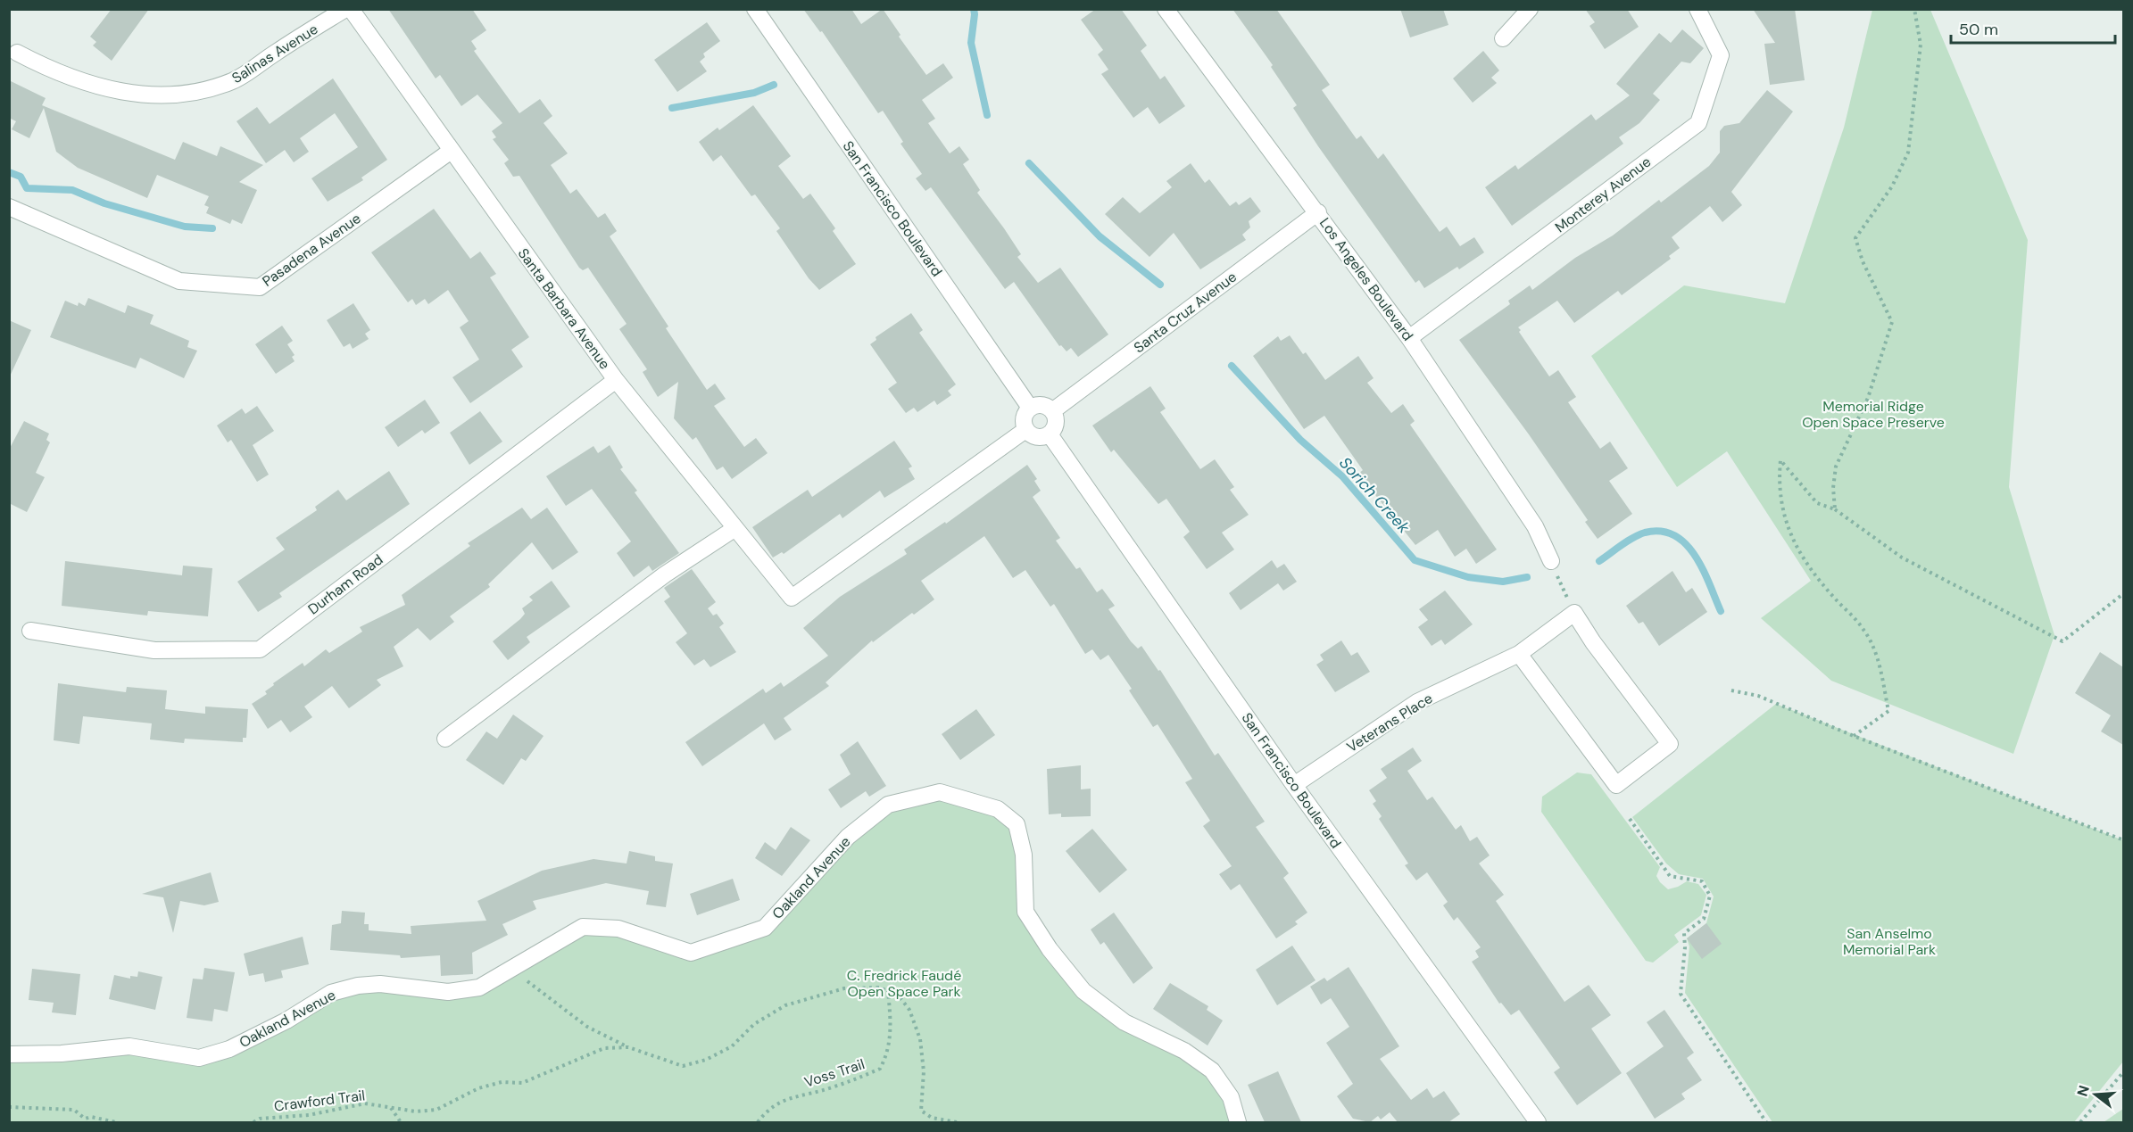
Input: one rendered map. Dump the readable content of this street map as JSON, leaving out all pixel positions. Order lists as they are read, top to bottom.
{
  "streets": {
    "street": [
      "Salinas Avenue",
      "Monterey Avenue",
      "San Francisco Boulevard",
      "Pasadena Avenue",
      "Los Angeles Boulevard",
      "Santa Barbara Avenue",
      "Santa Cruz Avenue",
      "Durham Road",
      "Veterans Place",
      "Oakland Avenue"
    ],
    "path": ["Voss Trail", "Crawford Trail"]
  },
  "crossings": [
    ["Monterey Avenue", "Los Angeles Boulevard"],
    ["San Francisco Boulevard", "Santa Barbara Avenue"],
    ["San Francisco Boulevard", "Santa Cruz Avenue"],
    ["San Francisco Boulevard", "Veterans Place"],
    ["Pasadena Avenue", "Santa Barbara Avenue"],
    ["Los Angeles Boulevard", "Santa Cruz Avenue"],
    ["Santa Barbara Avenue", "Santa Cruz Avenue"],
    ["Santa Barbara Avenue", "Durham Road"],
    ["Voss Trail", "Crawford Trail"]
  ],
  "water": ["Sorich Creek"],
  "parks": ["Memorial Ridge Open Space Preserve", "San Anselmo Memorial Park", "C. Fredrick Faudé Open Space Park"],
  "scale_bar": "50 m",
  "north": "left"
}
